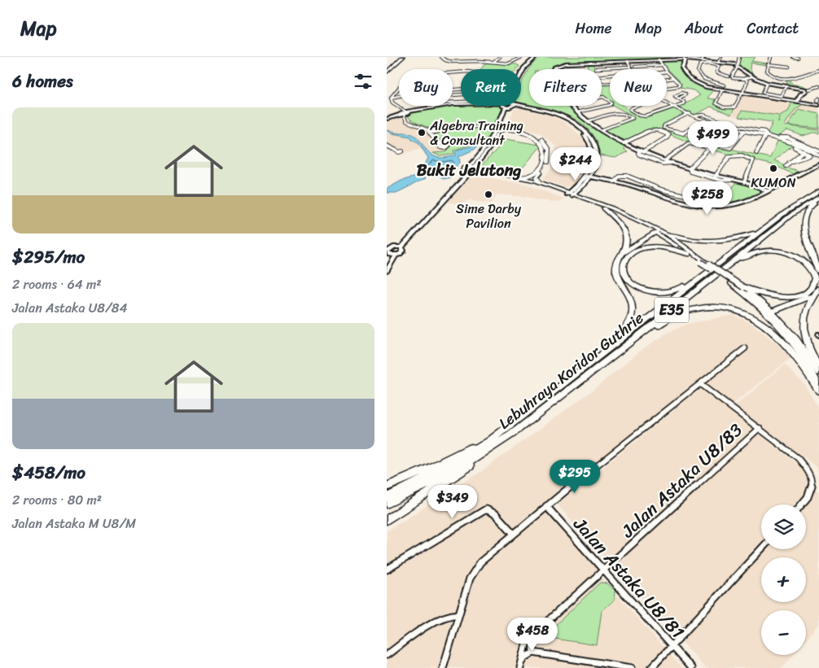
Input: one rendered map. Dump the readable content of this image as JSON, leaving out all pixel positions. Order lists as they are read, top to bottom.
{
  "streets": {
    "highway": ["E35", "Lebuhraya Koridor Guthrie"],
    "street": ["Jalan Astaka U8/83", "Jalan Astaka U8/81"]
  },
  "crossings": [
    ["Jalan Astaka U8/83", "Jalan Astaka U8/81"]
  ],
  "districts": ["Bukit Jelutong"],
  "places": ["Algebra Training & Consultant", "KUMON", "Sime Darby Pavilion"],
  "page": {
    "header": "Map",
    "nav": [
      "Home",
      "Map",
      "About",
      "Contact"
    ],
    "heading": "6 homes",
    "chip": [
      "Buy",
      "Rent",
      "Filters",
      "New"
    ],
    "list": [
      {
        "name": "$295/mo",
        "note": "2 rooms · 64 m² · Jalan Astaka U8/84"
      },
      {
        "name": "$458/mo",
        "note": "2 rooms · 80 m² · Jalan Astaka M U8/M"
      }
    ],
    "price": [
      "$499",
      "$244",
      "$258",
      "$295",
      "$349",
      "$458"
    ],
    "map_buttons": ["+", "−"]
  }
}
